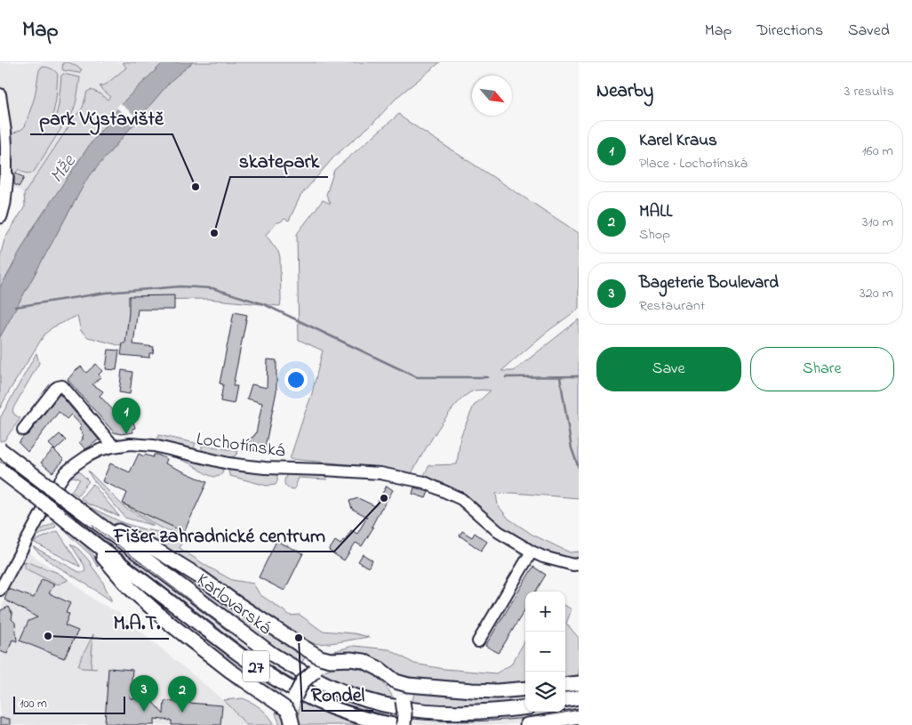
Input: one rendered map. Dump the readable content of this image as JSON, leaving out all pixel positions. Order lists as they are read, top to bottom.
{
  "streets": {
    "main road": ["Karlovarská", "27"],
    "street": ["Lochotínská"]
  },
  "water": ["Mže"],
  "places": [
    "park Výstaviště",
    "skatepark",
    "Fišer zahradnické centrum",
    "M.A.T.",
    "Rondel"
  ],
  "scale_bar": "100 m",
  "north": "bottom right",
  "page": {
    "header": "Map",
    "nav": ["Map", "Directions", "Saved"],
    "heading": ["Nearby", "3 results"],
    "list": [
      {
        "mark": "1",
        "name": "Karel Kraus",
        "note": "Place · Lochotínská",
        "value": "160 m"
      },
      {
        "mark": "2",
        "name": "MALL",
        "note": "Shop",
        "value": "310 m"
      },
      {
        "mark": "3",
        "name": "Bageterie Boulevard",
        "note": "Restaurant",
        "value": "320 m"
      }
    ],
    "buttons": ["Save", "Share"],
    "pins": ["1", "3", "2"],
    "map_buttons": ["+", "−"],
    "scale": "100 m"
  }
}
